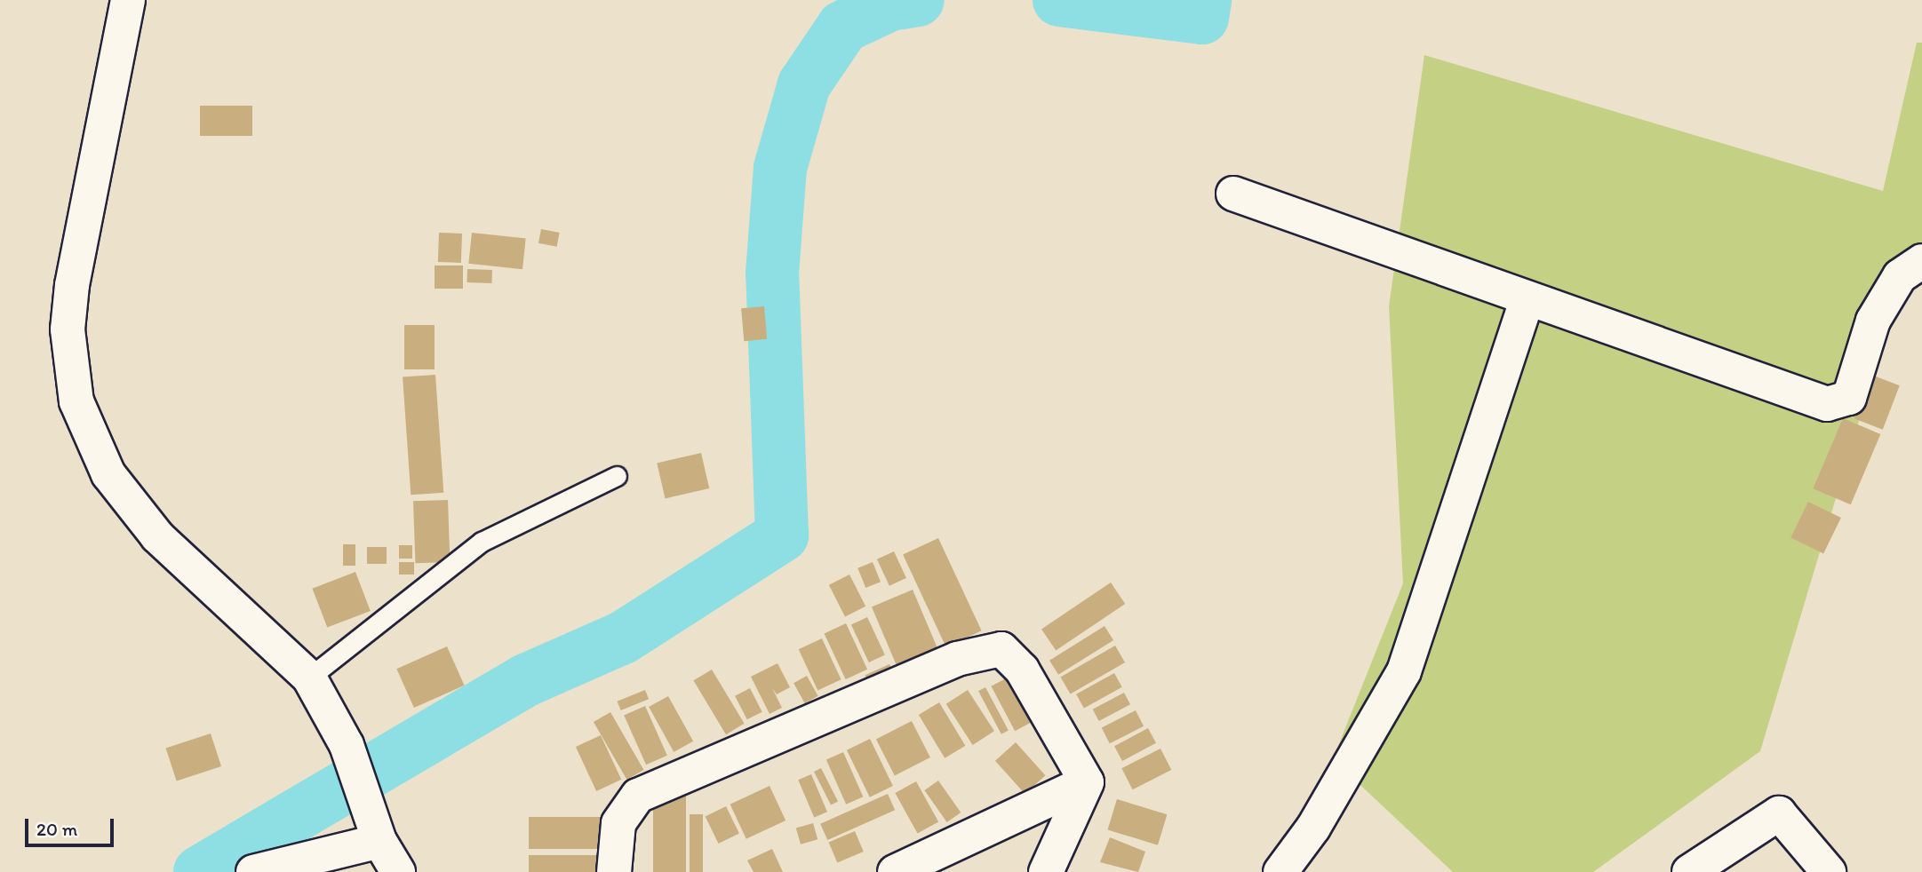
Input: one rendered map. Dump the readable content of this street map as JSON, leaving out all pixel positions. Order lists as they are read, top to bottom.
{
  "scale_bar": "20 m"
}
